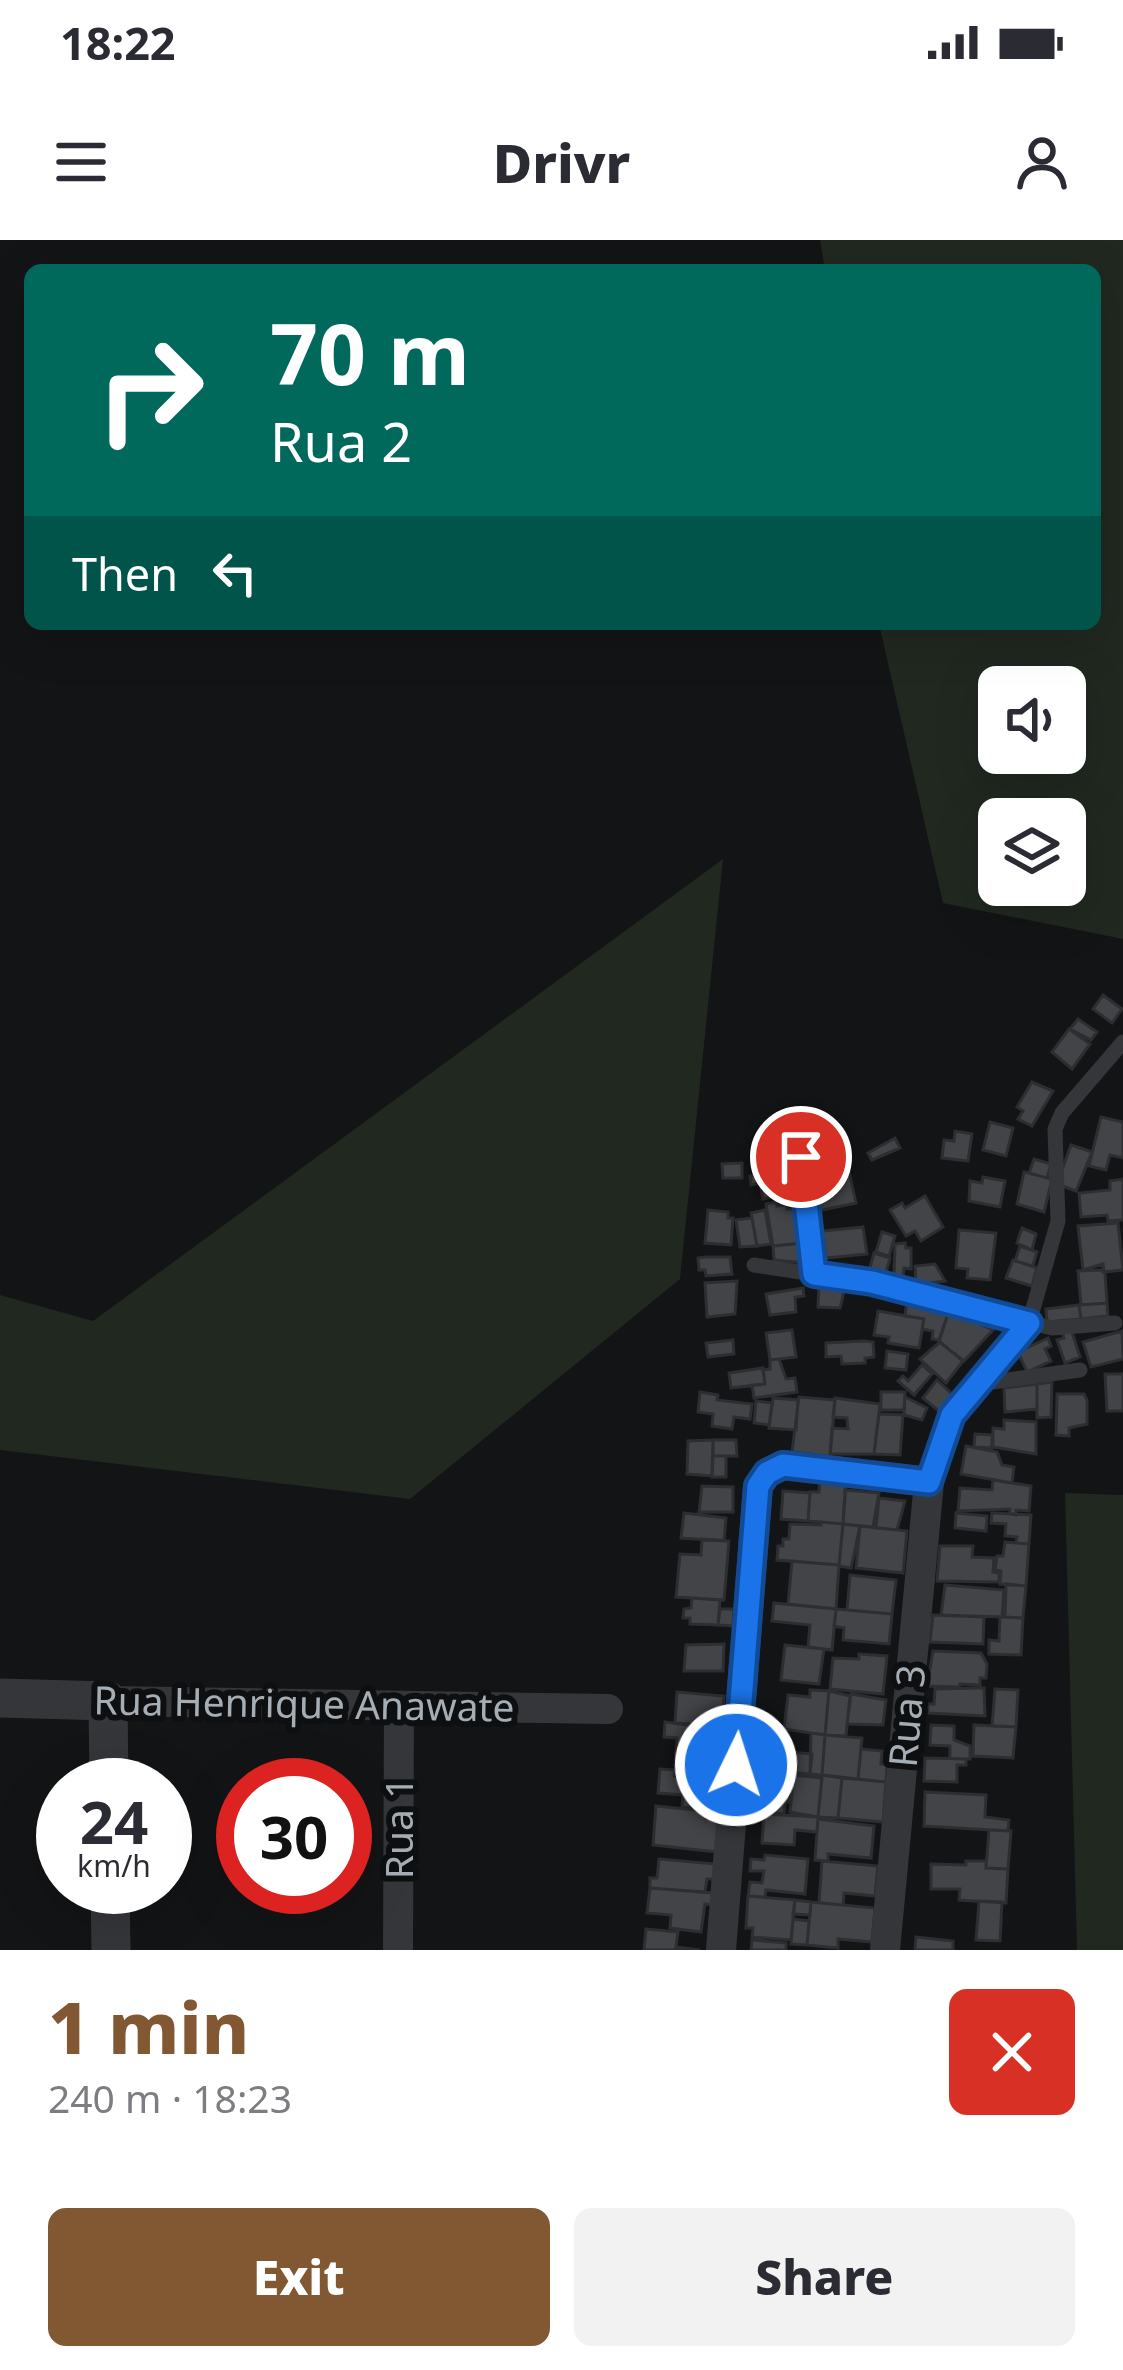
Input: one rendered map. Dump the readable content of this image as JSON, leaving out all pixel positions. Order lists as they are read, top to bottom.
{
  "streets": {
    "street": ["Rua Henrique Anawate", "Rua 3", "Rua 1"]
  },
  "crossings": [
    ["Rua Henrique Anawate", "Rua 1"]
  ],
  "page": {
    "status": "18:22",
    "header": "Drivr",
    "turn": ["70 m", "Rua 2"],
    "then": "Then",
    "speed": "24 km/h",
    "limit": "30",
    "heading": ["1 min", "240 m · 18:23"],
    "buttons": ["Exit", "Share"]
  }
}
